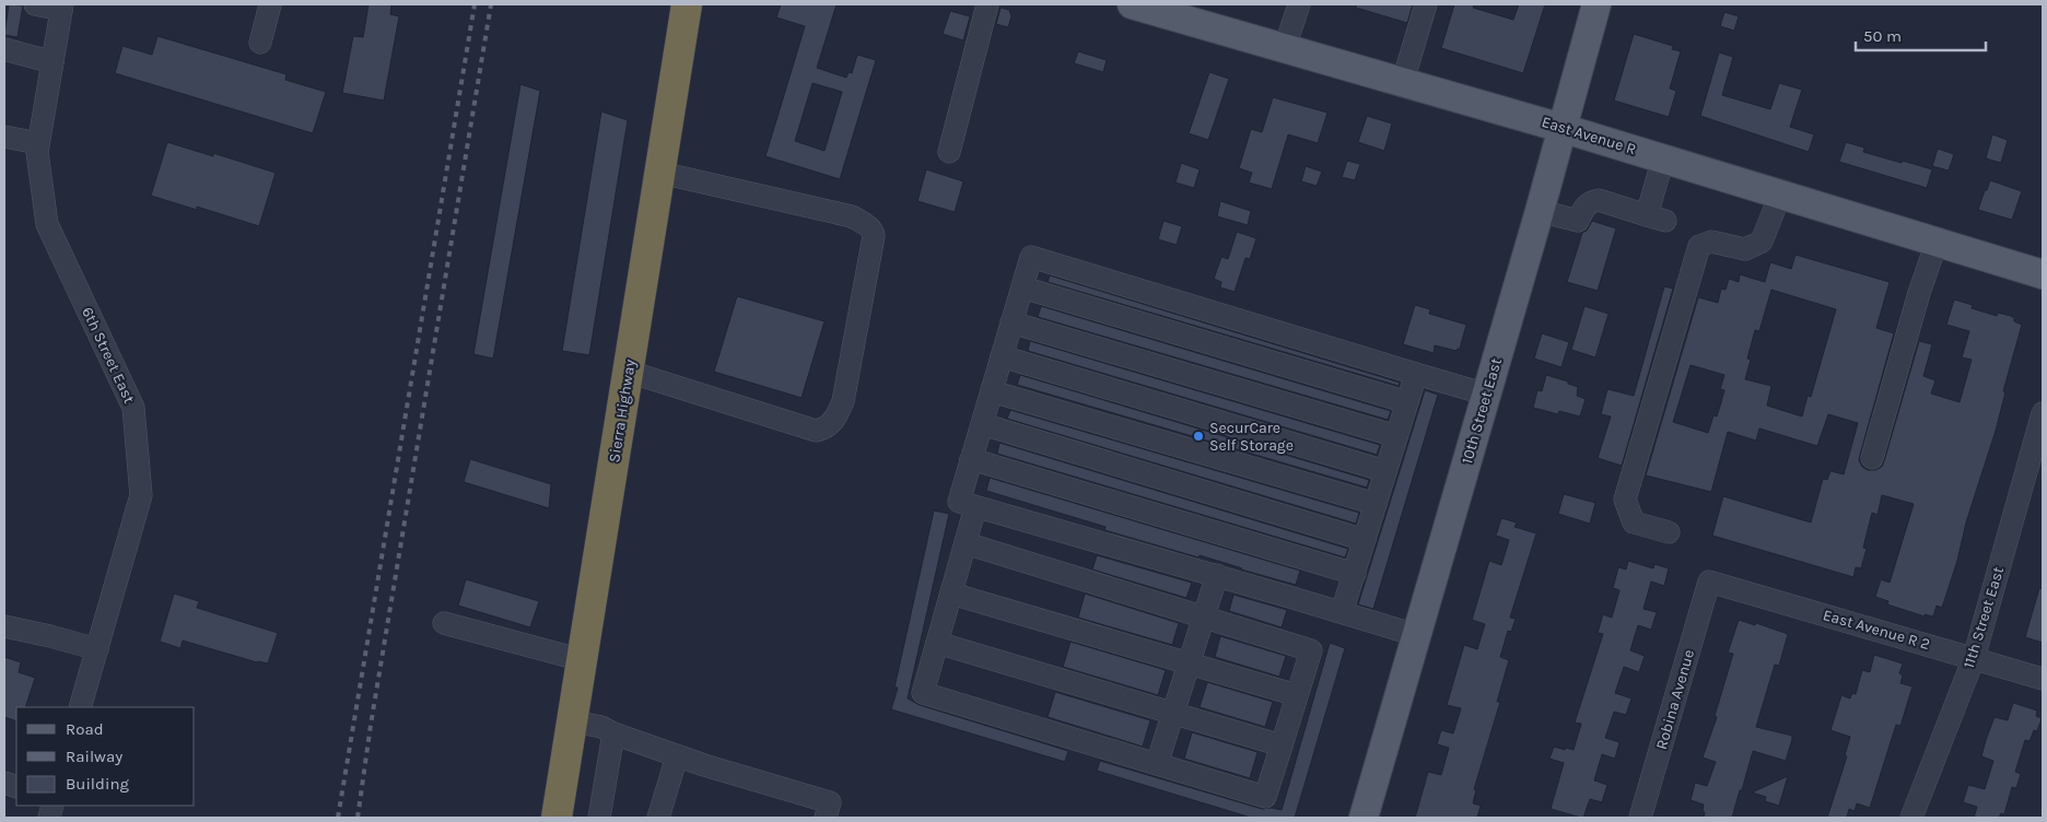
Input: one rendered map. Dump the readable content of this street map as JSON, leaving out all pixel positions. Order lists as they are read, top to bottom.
{
  "streets": {
    "highway": ["Sierra Highway"],
    "main road": ["East Avenue R", "10th Street East"],
    "street": [
      "6th Street East",
      "11th Street East",
      "East Avenue R 2",
      "Robina Avenue"
    ]
  },
  "crossings": [
    ["East Avenue R", "10th Street East"],
    ["11th Street East", "East Avenue R 2"],
    ["East Avenue R 2", "Robina Avenue"]
  ],
  "places": ["SecurCare Self Storage"],
  "legend": ["Road", "Railway", "Building"],
  "scale_bar": "50 m"
}
